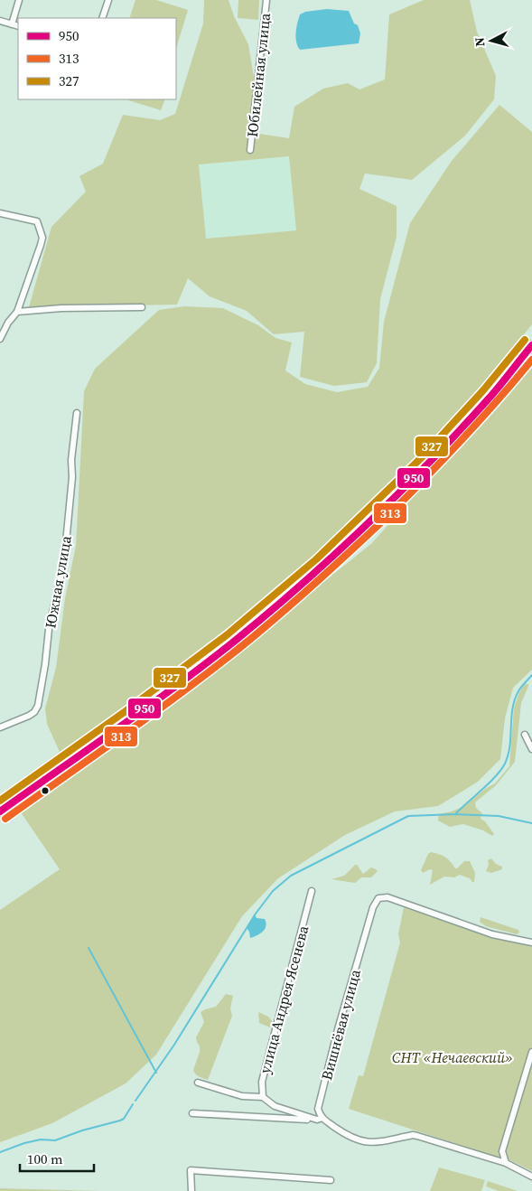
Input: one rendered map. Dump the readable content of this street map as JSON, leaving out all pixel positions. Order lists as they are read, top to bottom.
{
  "streets": {
    "street": [
      "Юбилейная улица",
      "Южная улица",
      "улица Андрея Ясенева",
      "Вишнёвая улица"
    ]
  },
  "parks": ["СНТ «Нечаевский»"],
  "lines": ["transit line 327", "transit line 950", "transit line 313"],
  "legend": ["950", "313", "327"],
  "scale_bar": "100 m",
  "north": "left"
}
